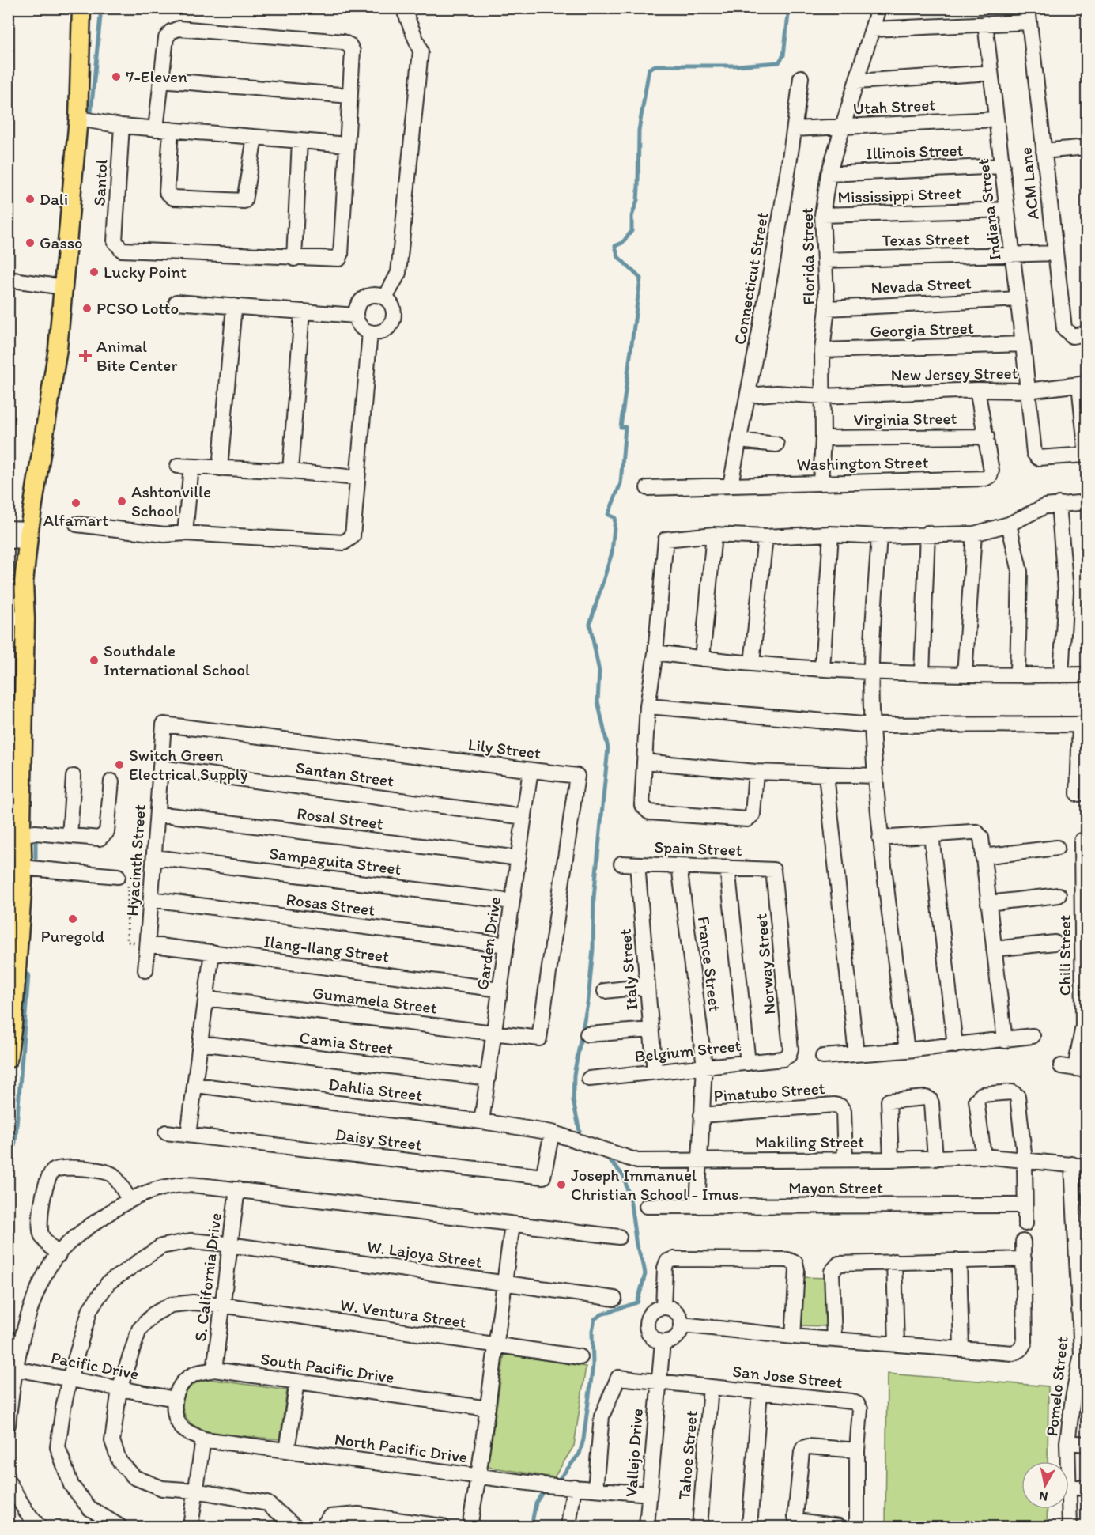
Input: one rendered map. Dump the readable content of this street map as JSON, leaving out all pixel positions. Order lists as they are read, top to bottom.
{
  "streets": {
    "street": [
      "Utah Street",
      "Illinois Street",
      "Santol",
      "ACM Lane",
      "Mississippi Street",
      "Indiana Street",
      "Texas Street",
      "Florida Street",
      "Connecticut Street",
      "Nevada Street",
      "Georgia Street",
      "New Jersey Street",
      "Virginia Street",
      "Washington Street",
      "Lily Street",
      "Santan Street",
      "Rosal Street",
      "Spain Street",
      "Hyacinth Street",
      "Sampaguita Street",
      "Rosas Street",
      "Garden Drive",
      "Ilang-Ilang Street",
      "Chili Street",
      "France Street",
      "Norway Street",
      "Italy Street",
      "Gumamela Street",
      "Camia Street",
      "Belgium Street",
      "Dahlia Street",
      "Pinatubo Street",
      "Daisy Street",
      "Makiling Street",
      "Mayon Street",
      "W. Lajoya Street",
      "S. California Drive",
      "W. Ventura Street",
      "Pacific Drive",
      "South Pacific Drive",
      "San Jose Street",
      "Pomelo Street",
      "North Pacific Drive",
      "Vallejo Drive",
      "Tahoe Street"
    ]
  },
  "crossings": [
    ["Utah Street", "Indiana Street"],
    ["Utah Street", "Florida Street"],
    ["Utah Street", "Connecticut Street"],
    ["Illinois Street", "Indiana Street"],
    ["Illinois Street", "Florida Street"],
    ["ACM Lane", "Texas Street"],
    ["Mississippi Street", "Indiana Street"],
    ["Mississippi Street", "Florida Street"],
    ["Indiana Street", "Texas Street"],
    ["Indiana Street", "Nevada Street"],
    ["Indiana Street", "Georgia Street"],
    ["Indiana Street", "New Jersey Street"],
    ["Texas Street", "Florida Street"],
    ["Florida Street", "Nevada Street"],
    ["Florida Street", "Georgia Street"],
    ["Florida Street", "New Jersey Street"],
    ["Florida Street", "Virginia Street"],
    ["Florida Street", "Washington Street"],
    ["Connecticut Street", "New Jersey Street"],
    ["Connecticut Street", "Washington Street"],
    ["New Jersey Street", "Washington Street"],
    ["Virginia Street", "Washington Street"],
    ["Lily Street", "Hyacinth Street"],
    ["Lily Street", "Garden Drive"],
    ["Lily Street", "Gumamela Street"],
    ["Santan Street", "Hyacinth Street"],
    ["Santan Street", "Garden Drive"],
    ["Rosal Street", "Hyacinth Street"],
    ["Rosal Street", "Garden Drive"],
    ["Spain Street", "France Street"],
    ["Spain Street", "Norway Street"],
    ["Spain Street", "Italy Street"],
    ["Hyacinth Street", "Sampaguita Street"],
    ["Hyacinth Street", "Rosas Street"],
    ["Hyacinth Street", "Ilang-Ilang Street"],
    ["Sampaguita Street", "Garden Drive"],
    ["Rosas Street", "Garden Drive"],
    ["Garden Drive", "Ilang-Ilang Street"],
    ["Garden Drive", "Gumamela Street"],
    ["Garden Drive", "Camia Street"],
    ["Garden Drive", "Dahlia Street"],
    ["France Street", "Belgium Street"],
    ["France Street", "Pinatubo Street"],
    ["France Street", "Makiling Street"],
    ["France Street", "Mayon Street"],
    ["Norway Street", "Belgium Street"],
    ["Italy Street", "Belgium Street"],
    ["Dahlia Street", "Daisy Street"],
    ["Dahlia Street", "Makiling Street"],
    ["Pinatubo Street", "Makiling Street"],
    ["Daisy Street", "Makiling Street"],
    ["Makiling Street", "Pomelo Street"],
    ["W. Lajoya Street", "S. California Drive"],
    ["W. Lajoya Street", "Pacific Drive"],
    ["S. California Drive", "W. Ventura Street"],
    ["S. California Drive", "South Pacific Drive"],
    ["W. Ventura Street", "Pacific Drive"],
    ["Pacific Drive", "South Pacific Drive"],
    ["Pacific Drive", "North Pacific Drive"],
    ["South Pacific Drive", "North Pacific Drive"],
    ["San Jose Street", "North Pacific Drive"],
    ["San Jose Street", "Vallejo Drive"],
    ["San Jose Street", "Tahoe Street"],
    ["North Pacific Drive", "Vallejo Drive"]
  ],
  "places": {
    "other": [
      "7-Eleven",
      "Dali",
      "Gasso",
      "Lucky Point",
      "PCSO Lotto",
      "Ashtonville School",
      "Alfamart",
      "Southdale International School",
      "Switch Green Electrical Supply",
      "Puregold",
      "Joseph Immanuel Christian School - Imus"
    ],
    "health": ["Animal Bite Center"]
  },
  "north": "bottom"
}
